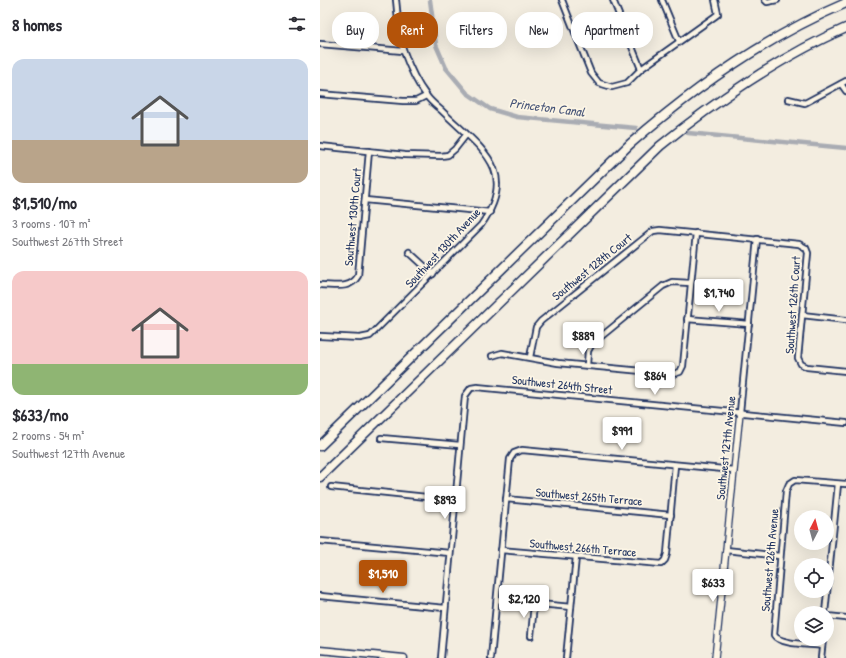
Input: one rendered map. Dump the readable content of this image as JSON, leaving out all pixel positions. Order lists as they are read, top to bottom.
{
  "streets": {
    "street": [
      "Southwest 130th Court",
      "Southwest 130th Avenue",
      "Southwest 128th Court",
      "Southwest 126th Court",
      "Southwest 264th Street",
      "Southwest 127th Avenue",
      "Southwest 265th Terrace",
      "Southwest 266th Terrace",
      "Southwest 126th Avenue"
    ]
  },
  "crossings": [
    ["Southwest 128th Court", "Southwest 126th Court"],
    ["Southwest 128th Court", "Southwest 127th Avenue"],
    ["Southwest 264th Street", "Southwest 127th Avenue"],
    ["Southwest 265th Terrace", "Southwest 266th Terrace"]
  ],
  "water": ["Princeton Canal"],
  "north": "top",
  "page": {
    "heading": "8 homes",
    "chip": [
      "Buy",
      "Rent",
      "Filters",
      "New",
      "Apartment"
    ],
    "list": [
      {
        "name": "$1,510/mo",
        "note": "3 rooms · 107 m² · Southwest 267th Street"
      },
      {
        "name": "$633/mo",
        "note": "2 rooms · 54 m² · Southwest 127th Avenue"
      }
    ],
    "price": [
      "$1,740",
      "$889",
      "$864",
      "$991",
      "$893",
      "$1,510",
      "$633",
      "$2,120"
    ]
  }
}
